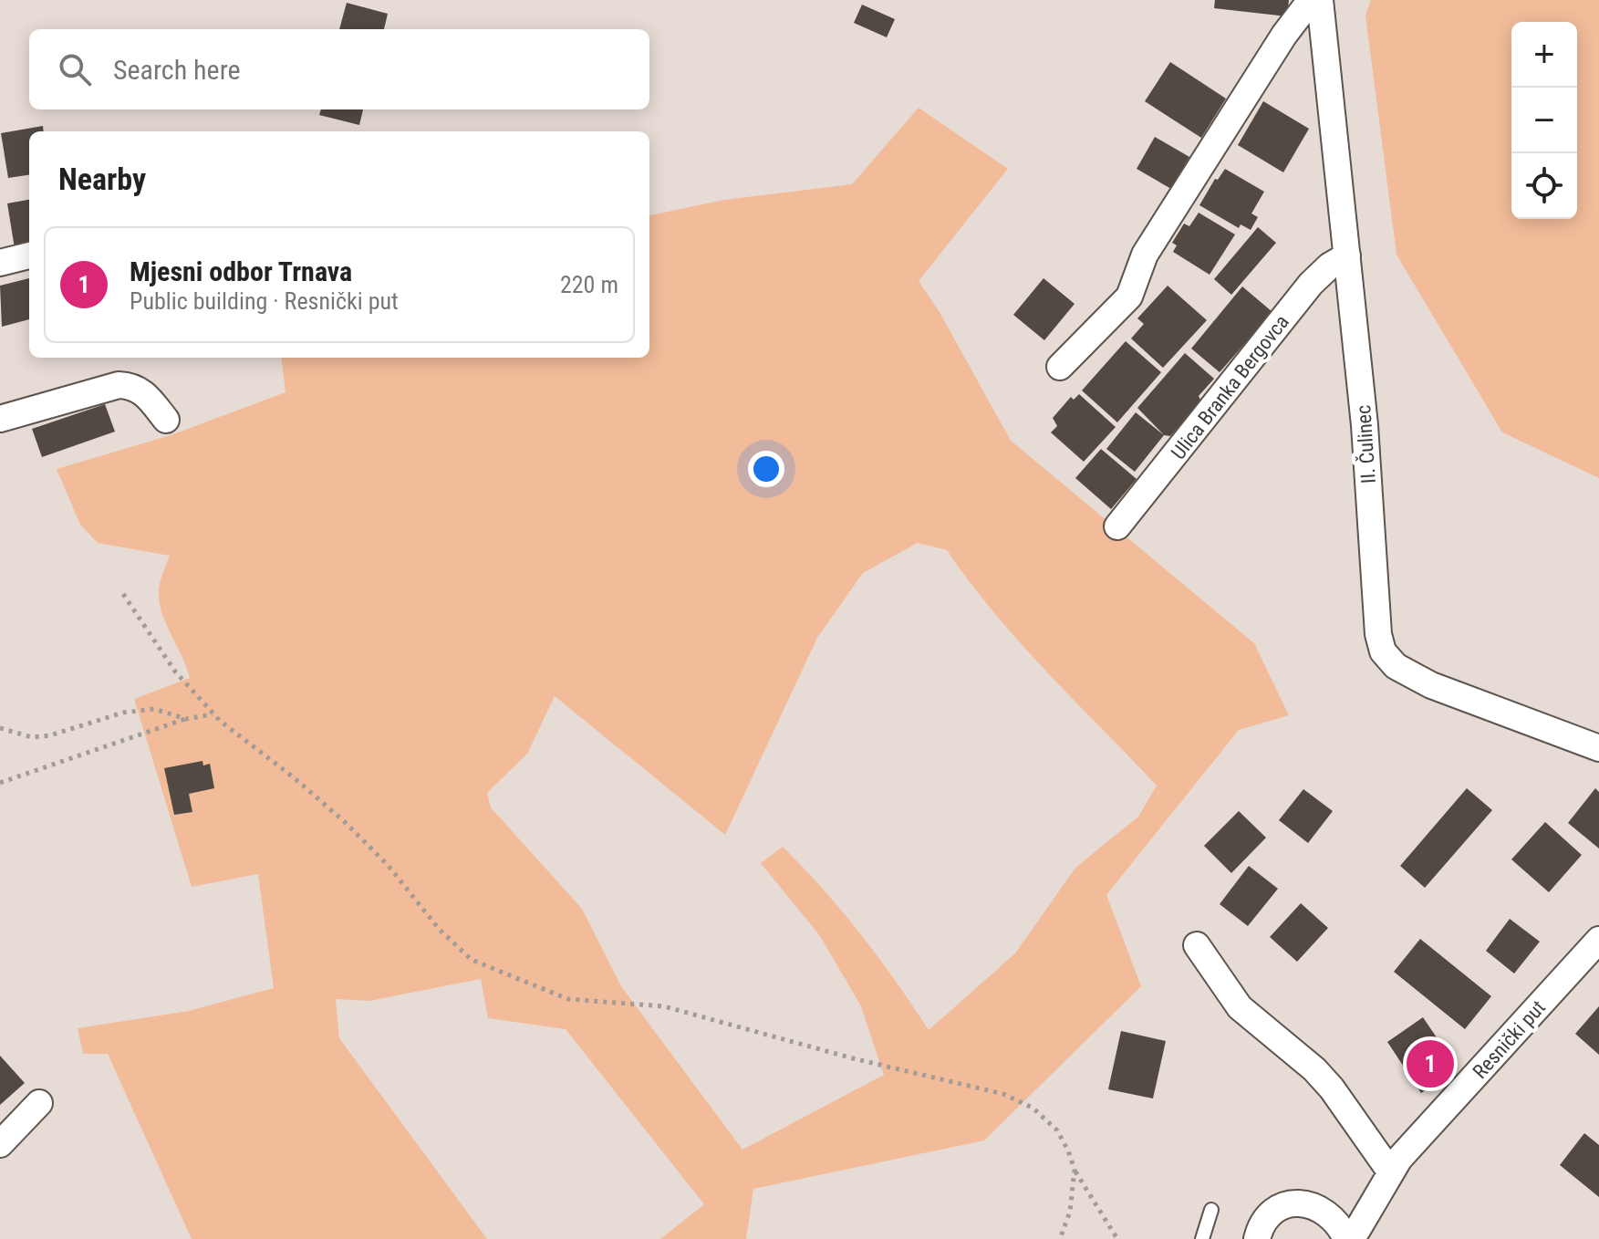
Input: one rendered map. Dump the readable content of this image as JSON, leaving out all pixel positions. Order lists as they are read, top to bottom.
{
  "streets": {
    "street": ["Ulica Branka Bergovca", "II. Čulinec", "Resnički put"]
  },
  "crossings": [
    ["Ulica Branka Bergovca", "II. Čulinec"]
  ],
  "page": {
    "map_buttons": ["+", "−"],
    "search": "Search here",
    "heading": "Nearby",
    "list": [
      {
        "mark": "1",
        "name": "Mjesni odbor Trnava",
        "note": "Public building · Resnički put",
        "value": "220 m"
      }
    ],
    "pins": "1"
  }
}
